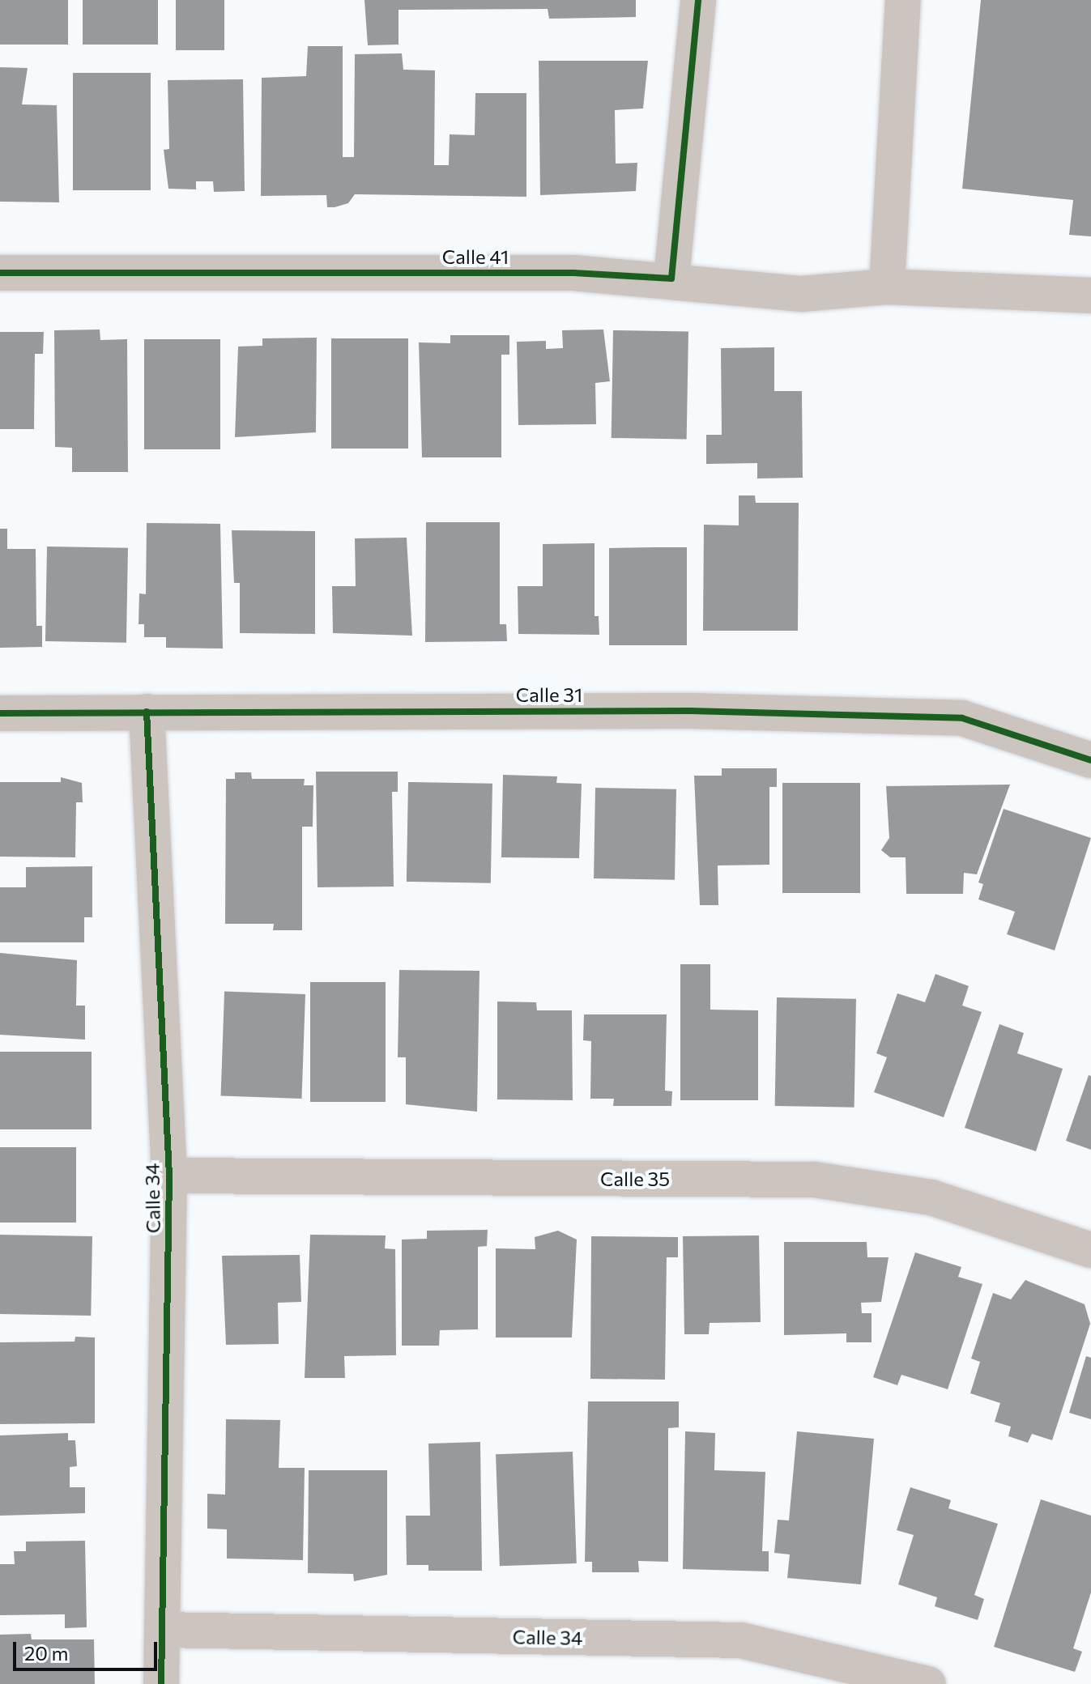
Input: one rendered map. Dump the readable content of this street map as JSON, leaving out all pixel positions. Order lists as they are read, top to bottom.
{
  "streets": {
    "street": [
      "Calle 41",
      "Calle 31",
      "Calle 35",
      "Calle 34"
    ]
  },
  "crossings": [
    ["Calle 31", "Calle 34"],
    ["Calle 35", "Calle 34"]
  ],
  "scale_bar": "20 m"
}
